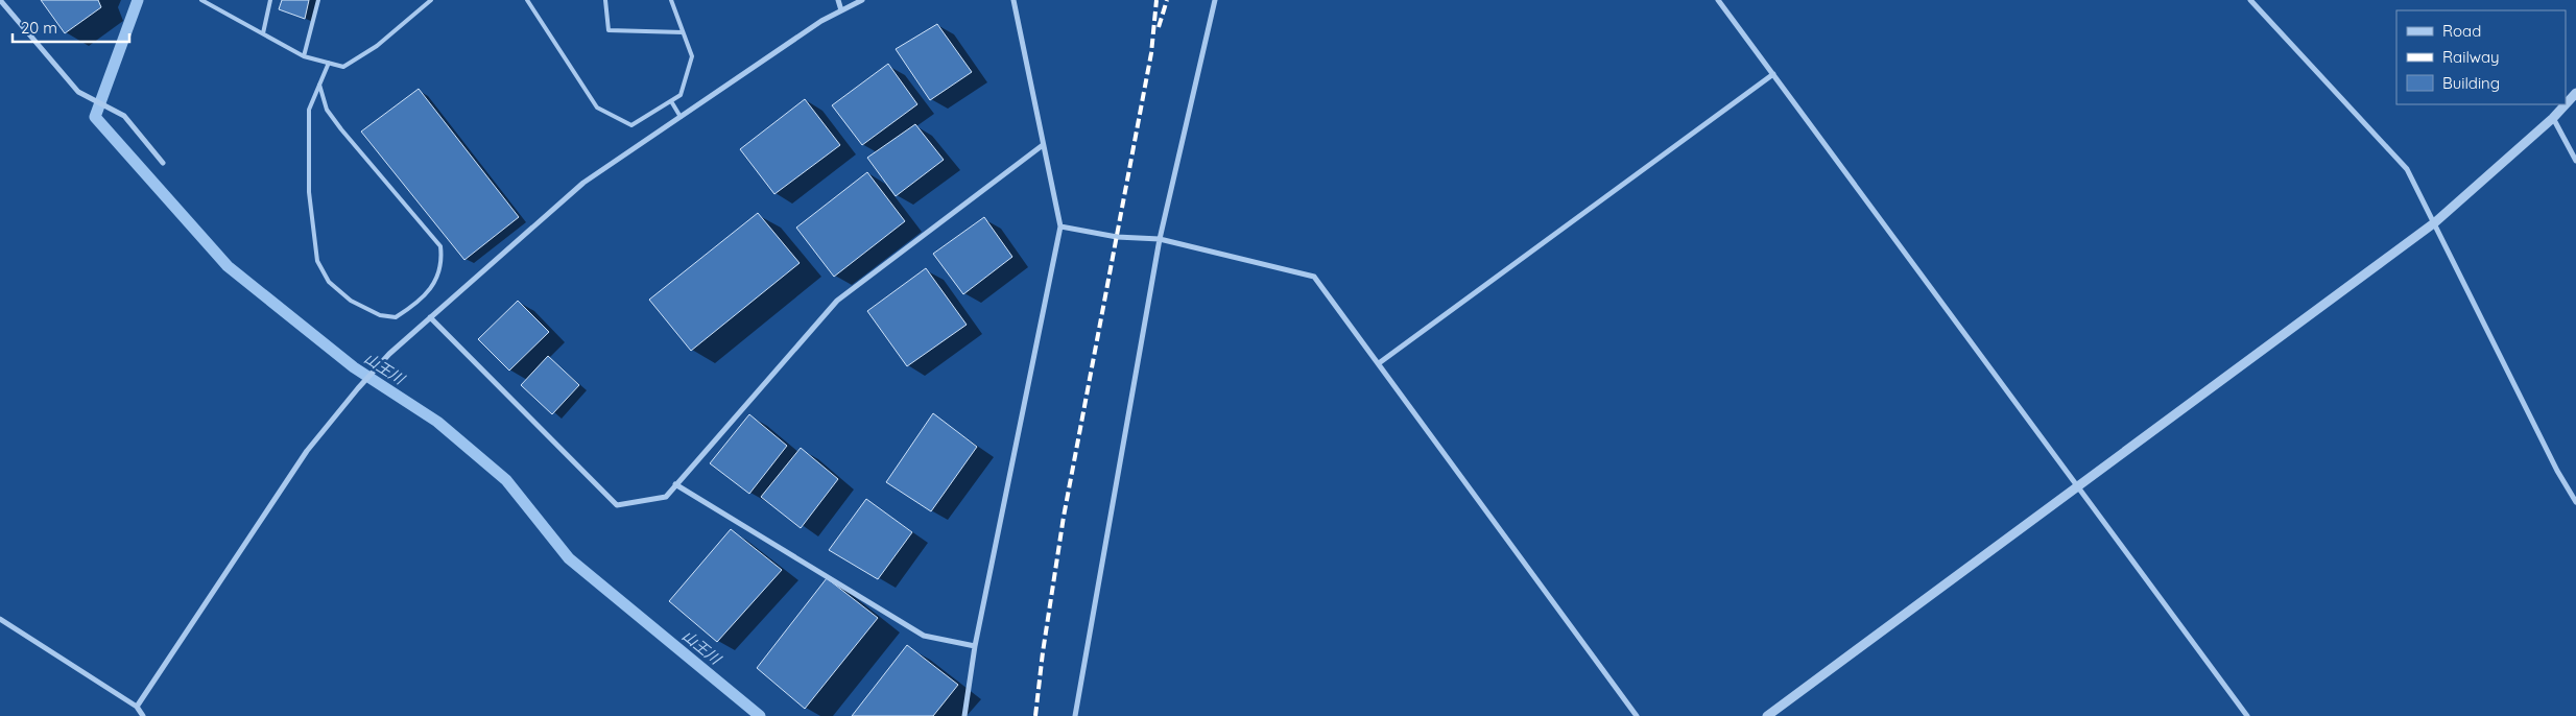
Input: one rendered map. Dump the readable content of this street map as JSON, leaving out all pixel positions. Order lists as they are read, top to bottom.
{
  "water": ["山王川"],
  "legend": ["Road", "Railway", "Building"],
  "scale_bar": "20 m"
}
